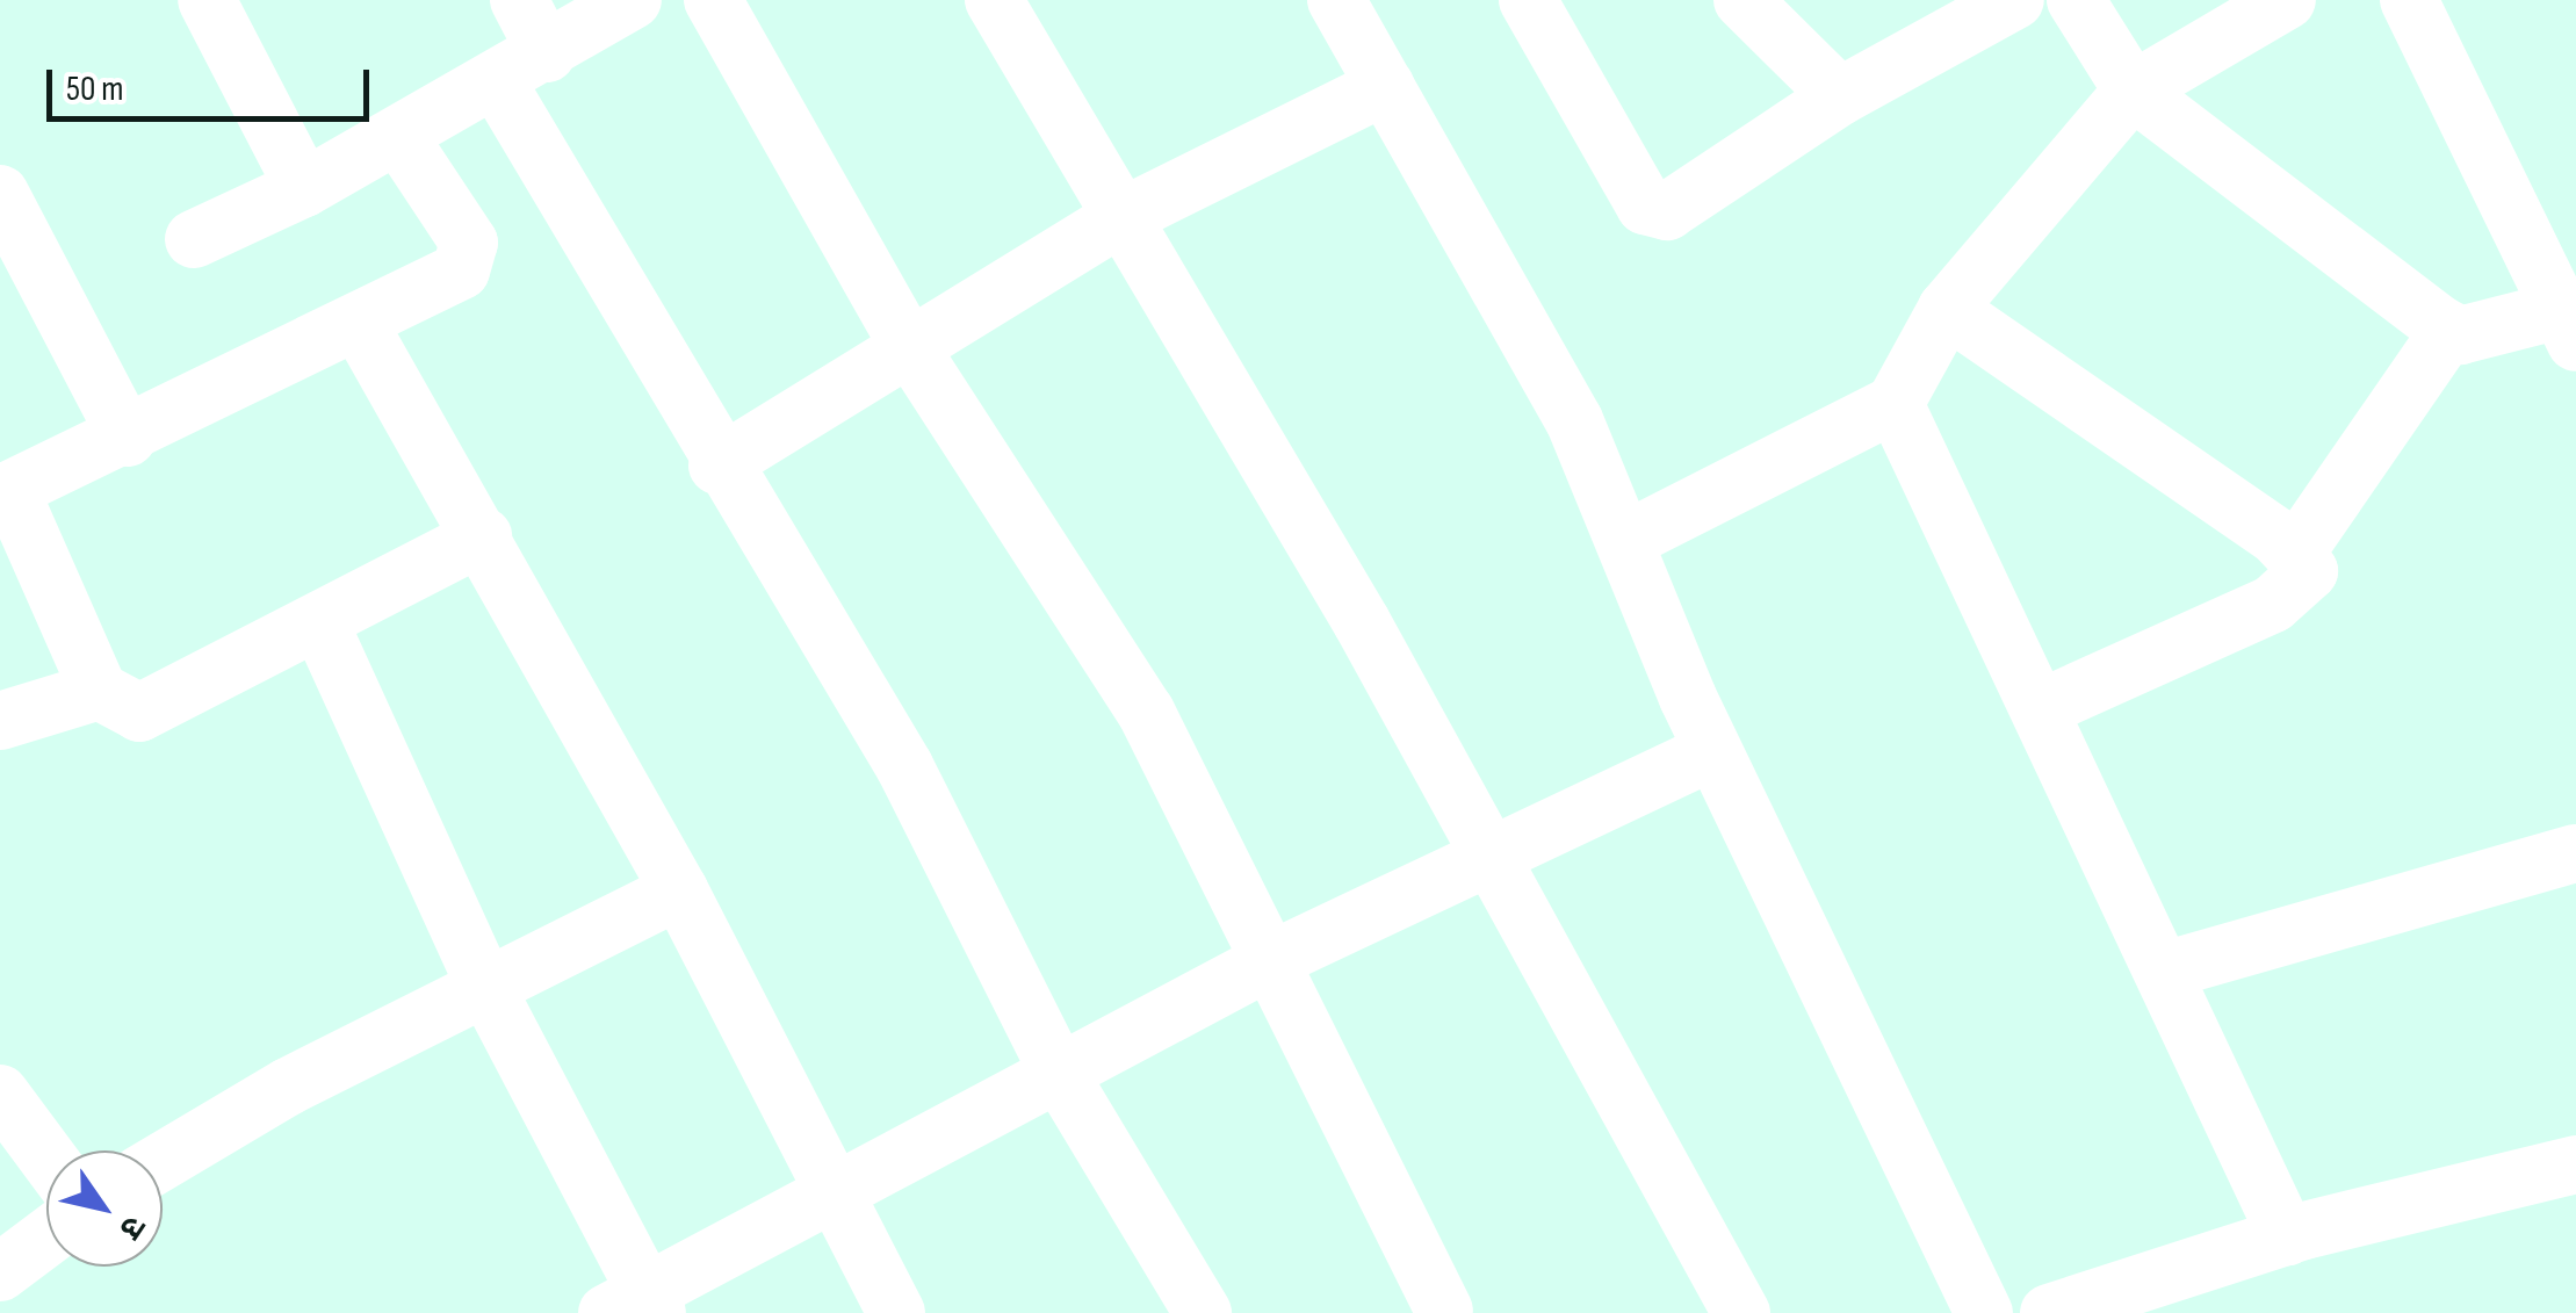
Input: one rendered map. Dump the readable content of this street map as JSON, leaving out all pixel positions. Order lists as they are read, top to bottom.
{
  "scale_bar": "50 m",
  "north": "bottom right"
}
